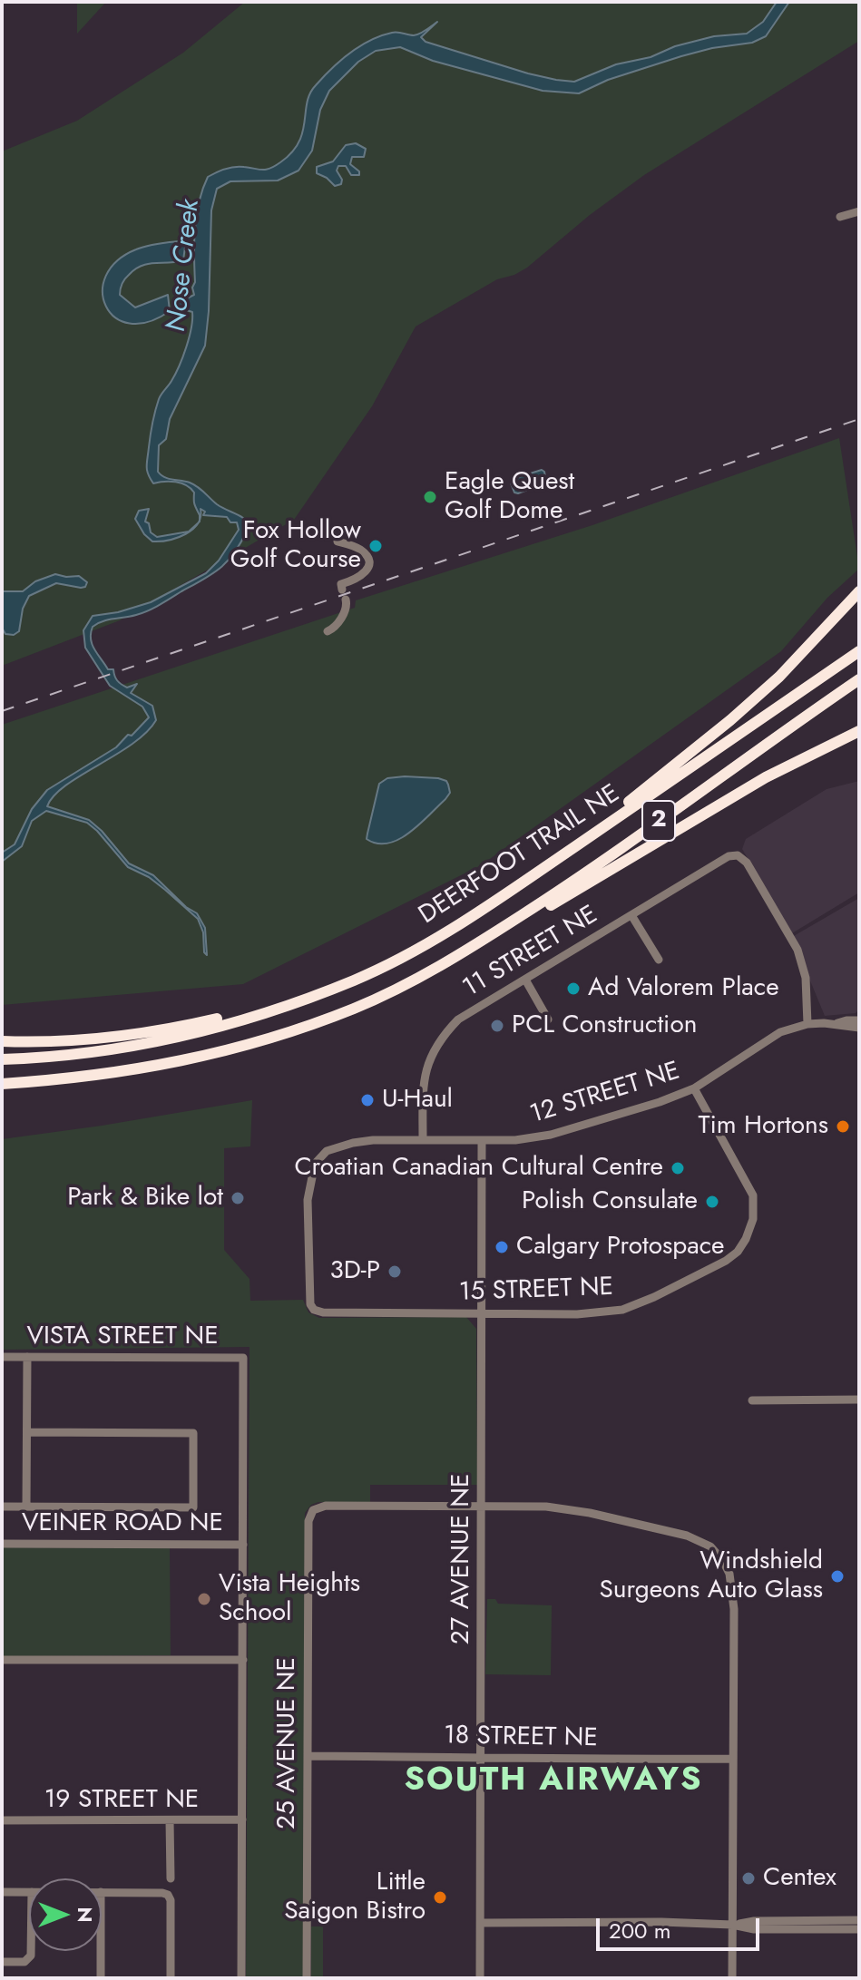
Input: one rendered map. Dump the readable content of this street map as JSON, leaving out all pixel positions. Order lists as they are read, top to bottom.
{
  "streets": {
    "highway": ["2", "DEERFOOT TRAIL NE"],
    "street": [
      "11 STREET NE",
      "12 STREET NE",
      "15 STREET NE",
      "VISTA STREET NE",
      "VEINER ROAD NE",
      "27 AVENUE NE",
      "18 STREET NE",
      "25 AVENUE NE",
      "19 STREET NE"
    ]
  },
  "crossings": [
    ["11 STREET NE", "12 STREET NE"],
    ["12 STREET NE", "15 STREET NE"],
    ["12 STREET NE", "27 AVENUE NE"],
    ["15 STREET NE", "27 AVENUE NE"],
    ["VISTA STREET NE", "VEINER ROAD NE"],
    ["27 AVENUE NE", "18 STREET NE"],
    ["27 AVENUE NE", "25 AVENUE NE"],
    ["18 STREET NE", "25 AVENUE NE"]
  ],
  "districts": ["SOUTH AIRWAYS"],
  "water": ["Nose Creek"],
  "places": [
    "Eagle Quest Golf Dome",
    "Fox Hollow Golf Course",
    "Ad Valorem Place",
    "PCL Construction",
    "U-Haul",
    "Tim Hortons",
    "Croatian Canadian Cultural Centre",
    "Park & Bike lot",
    "Polish Consulate",
    "Calgary Protospace",
    "3D-P",
    "Windshield Surgeons Auto Glass",
    "Vista Heights School",
    "Centex",
    "Little Saigon Bistro"
  ],
  "scale_bar": "200 m",
  "north": "right"
}
